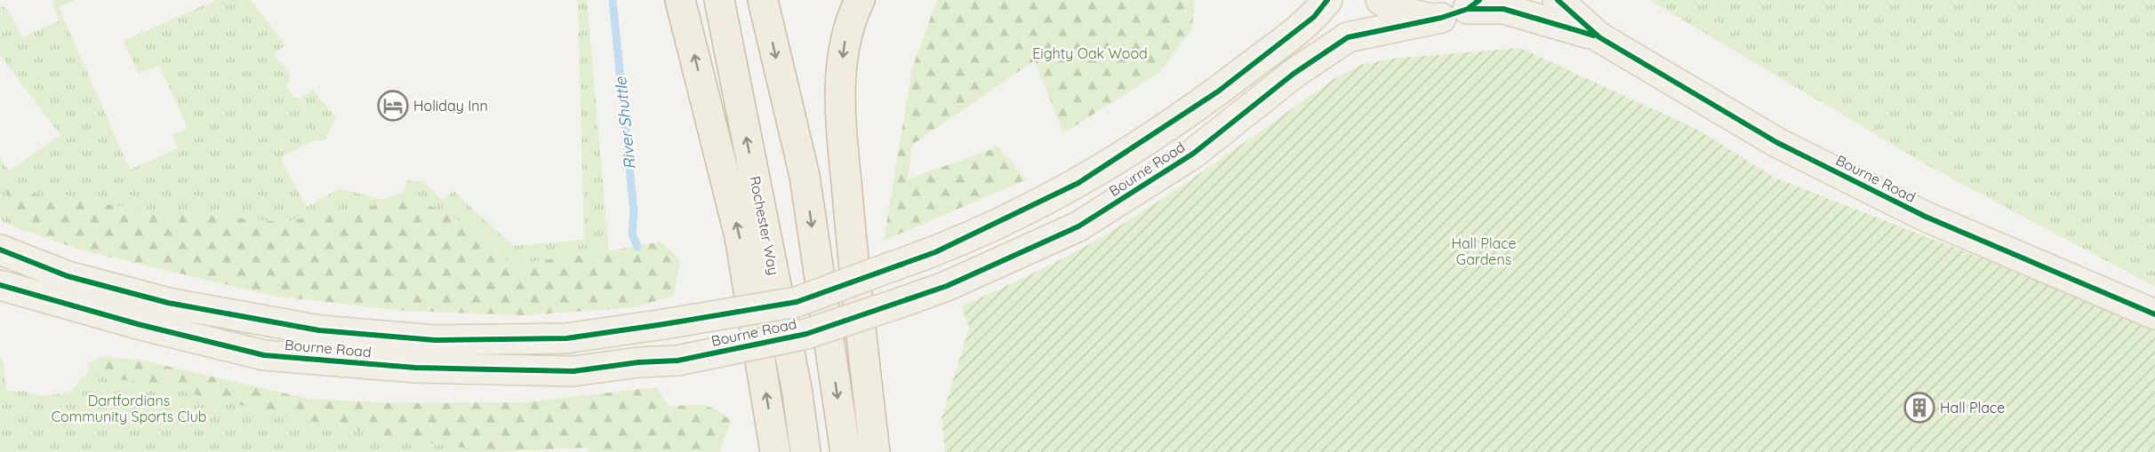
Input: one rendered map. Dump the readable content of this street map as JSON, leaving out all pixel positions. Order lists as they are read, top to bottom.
{
  "streets": {
    "highway": ["Rochester Way"],
    "main road": ["Bourne Road"]
  },
  "water": ["River Shuttle"],
  "parks": ["Eighty Oak Wood", "Hall Place Gardens", "Dartfordians Community Sports Club"],
  "places": {
    "hotel": ["Holiday Inn"],
    "building": ["Hall Place"]
  }
}
